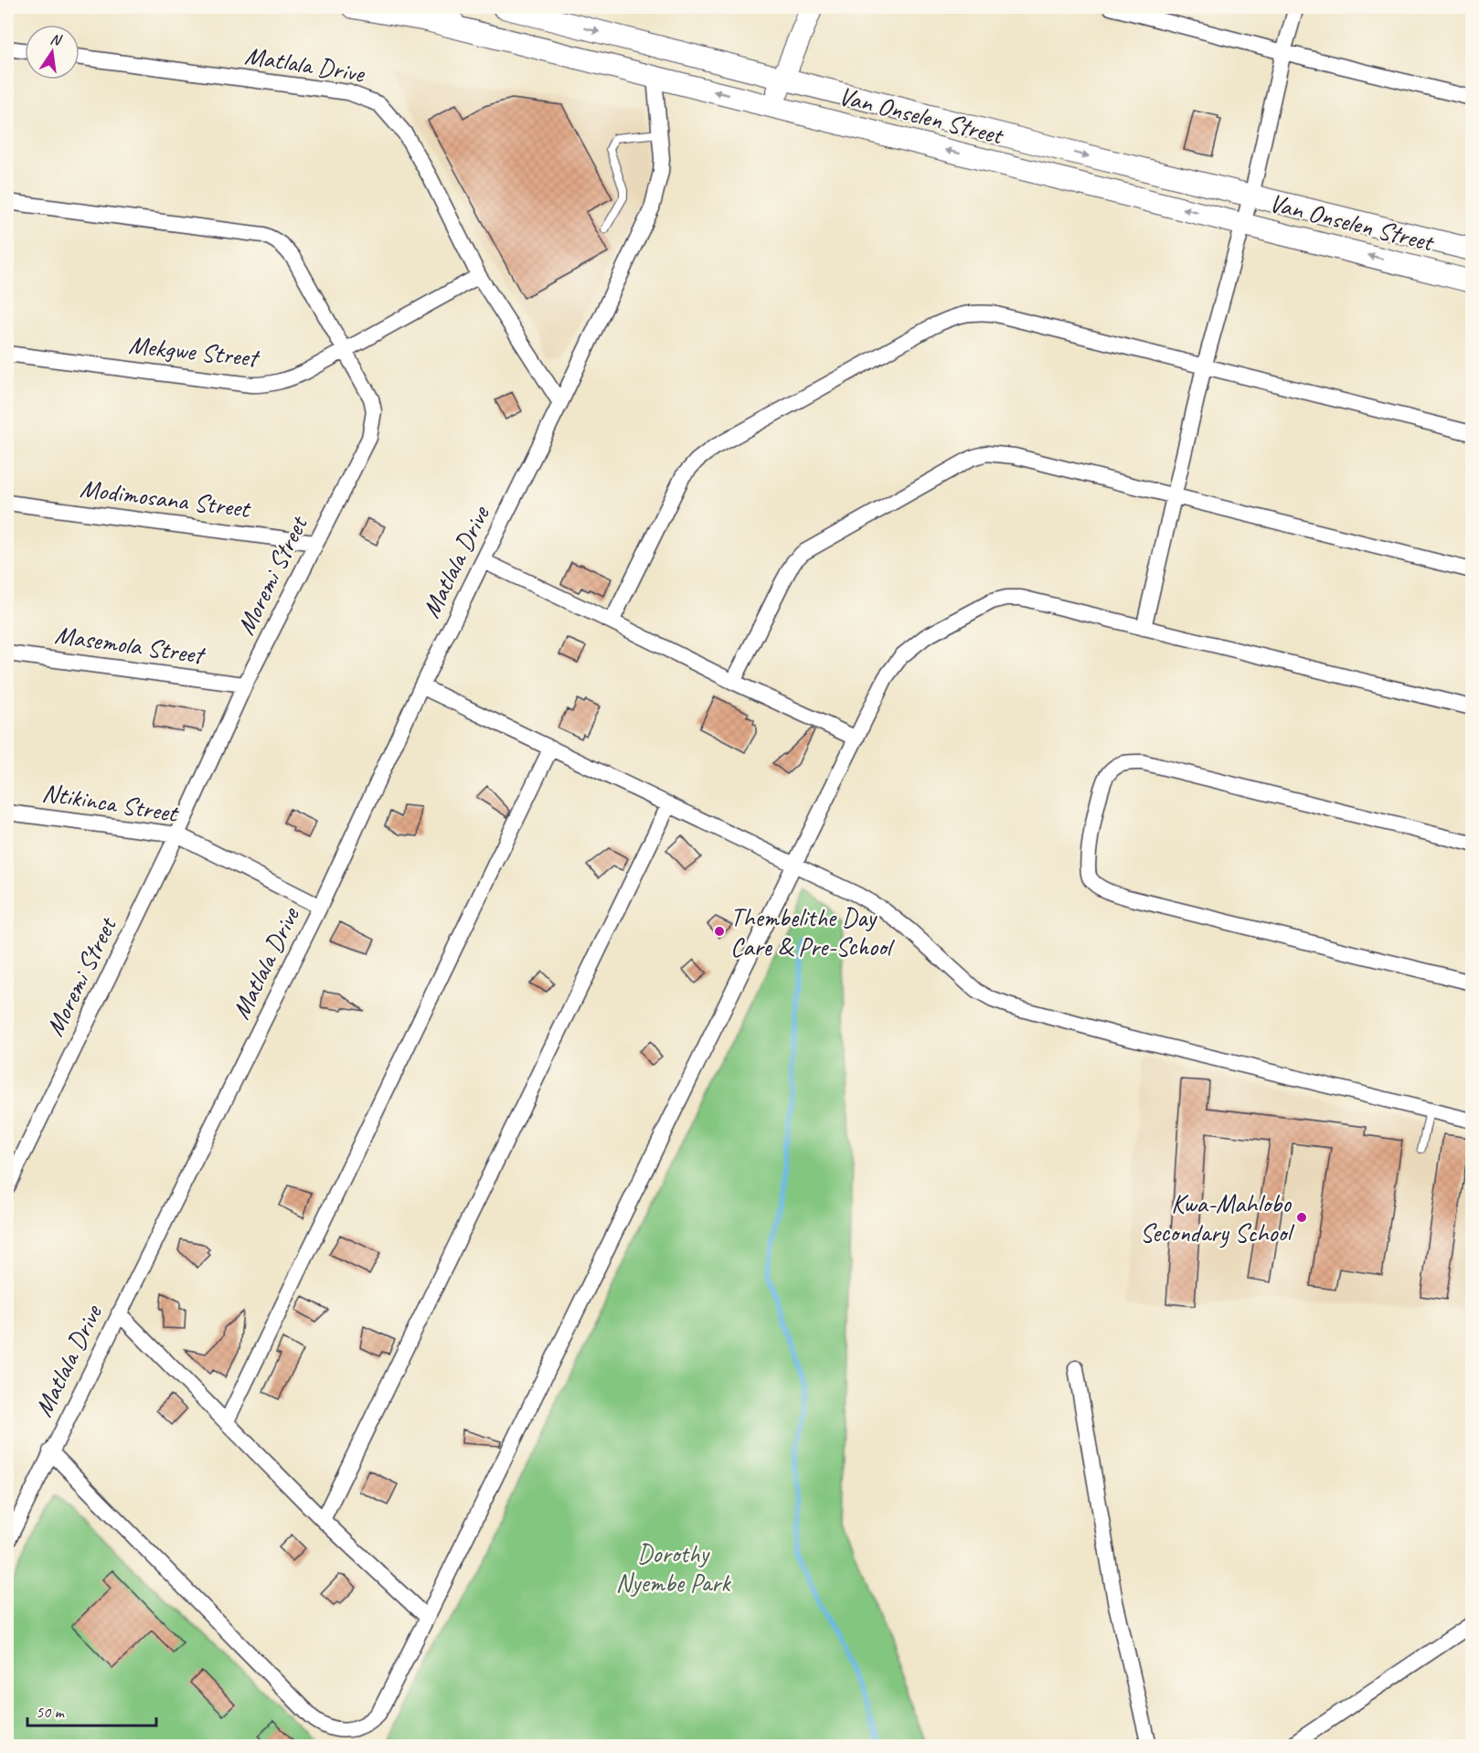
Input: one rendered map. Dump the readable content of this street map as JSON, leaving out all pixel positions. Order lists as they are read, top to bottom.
{
  "streets": {
    "main road": ["Van Onselen Street"],
    "street": [
      "Matlala Drive",
      "Mekgwe Street",
      "Modimosana Street",
      "Moremi Street",
      "Masemola Street",
      "Ntikinca Street"
    ]
  },
  "crossings": [
    ["Matlala Drive", "Van Onselen Street"],
    ["Matlala Drive", "Mekgwe Street"],
    ["Matlala Drive", "Ntikinca Street"],
    ["Mekgwe Street", "Moremi Street"],
    ["Modimosana Street", "Moremi Street"],
    ["Moremi Street", "Masemola Street"],
    ["Moremi Street", "Ntikinca Street"]
  ],
  "parks": ["Dorothy Nyembe Park"],
  "places": ["Thembelithe Day Care & Pre-School", "Kwa-Mahlobo Secondary School"],
  "scale_bar": "50 m",
  "north": "top"
}
